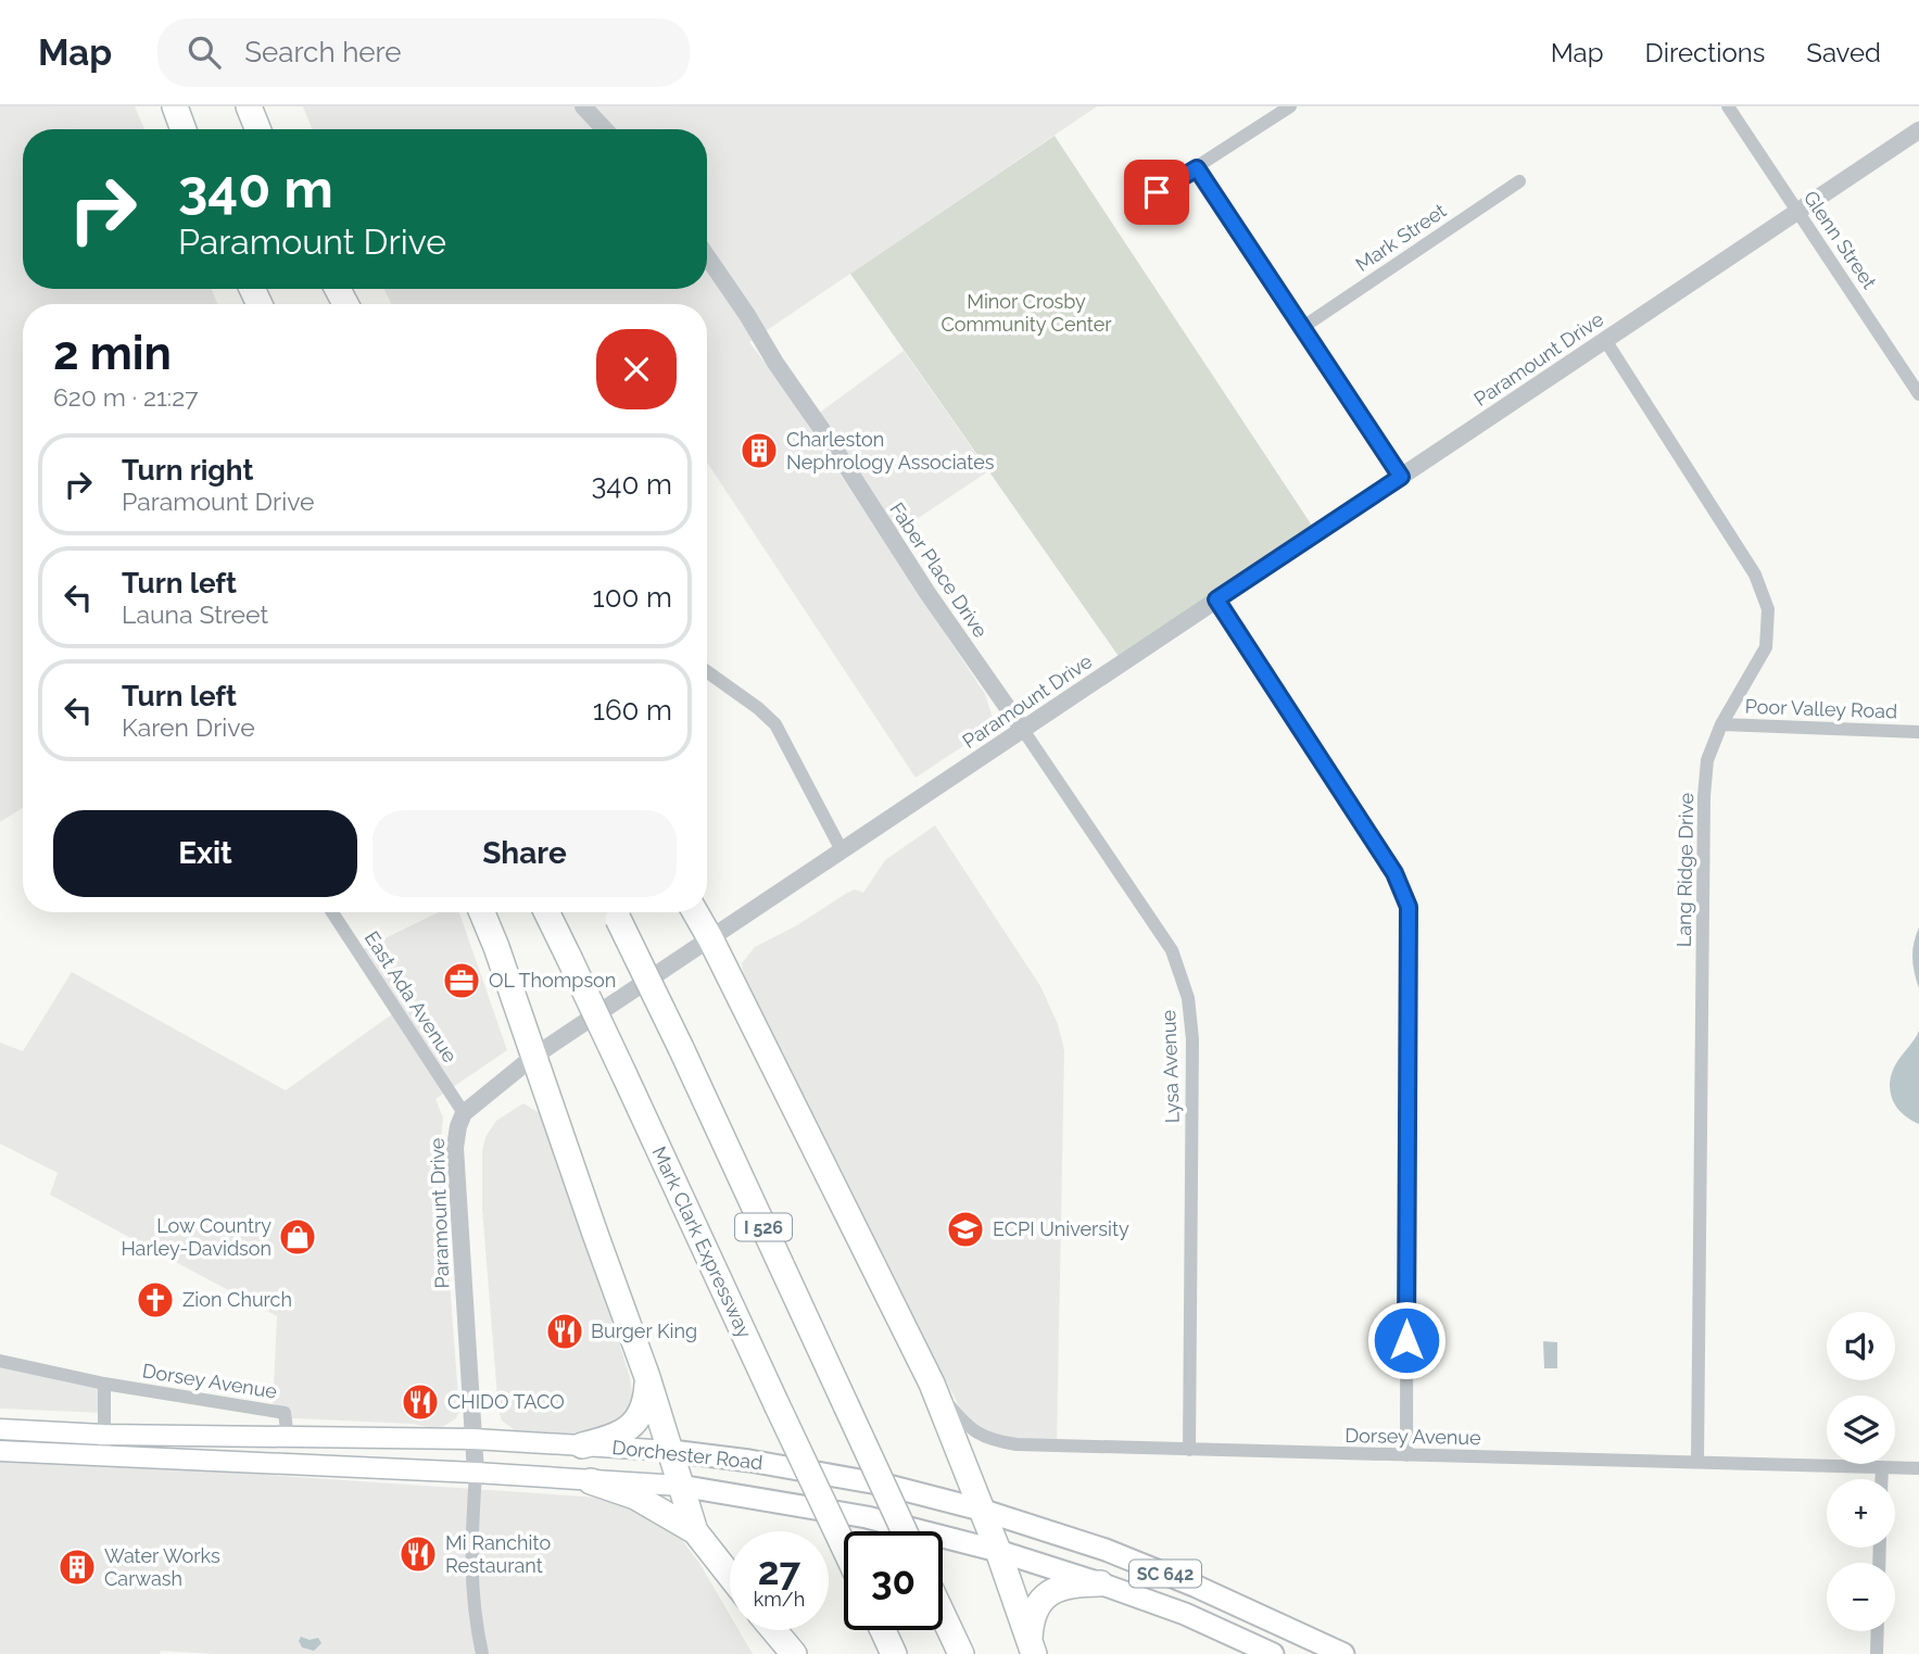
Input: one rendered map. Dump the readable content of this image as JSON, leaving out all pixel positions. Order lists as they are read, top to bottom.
{
  "streets": {
    "highway": ["I 526", "Mark Clark Expressway"],
    "main road": ["Dorchester Road", "SC 642"],
    "street": [
      "Mark Street",
      "Glenn Street",
      "Paramount Drive",
      "Faber Place Drive",
      "Poor Valley Road",
      "Lang Ridge Drive",
      "East Ada Avenue",
      "Lysa Avenue",
      "Dorsey Avenue"
    ]
  },
  "crossings": [
    ["Glenn Street", "Paramount Drive"],
    ["Paramount Drive", "Faber Place Drive"],
    ["Paramount Drive", "Lang Ridge Drive"],
    ["Paramount Drive", "East Ada Avenue"],
    ["Paramount Drive", "Lysa Avenue"],
    ["Paramount Drive", "Dorchester Road"],
    ["Faber Place Drive", "Lysa Avenue"],
    ["Poor Valley Road", "Lang Ridge Drive"],
    ["Lang Ridge Drive", "Dorsey Avenue"],
    ["Lysa Avenue", "Dorsey Avenue"],
    ["Dorsey Avenue", "Dorchester Road"]
  ],
  "parks": ["Minor Crosby Community Center"],
  "places": {
    "building": ["Charleston Nephrology Associates", "Water Works Carwash"],
    "office": ["OL Thompson"],
    "school or university": ["ECPI University"],
    "shop": ["Low Country Harley-Davidson"],
    "church": ["Zion Church"],
    "restaurant": ["Burger King", "CHIDO TACO", "Mi Ranchito Restaurant"]
  },
  "page": {
    "header": "Map",
    "search": "Search here",
    "nav": ["Map", "Directions", "Saved"],
    "turn": ["340 m", "Paramount Drive"],
    "heading": ["2 min", "620 m · 21:27"],
    "list": [
      {
        "name": "Turn right",
        "note": "Paramount Drive",
        "value": "340 m"
      },
      {
        "name": "Turn left",
        "note": "Launa Street",
        "value": "100 m"
      },
      {
        "name": "Turn left",
        "note": "Karen Drive",
        "value": "160 m"
      }
    ],
    "buttons": ["Exit", "Share"],
    "map_buttons": ["+", "−"],
    "speed": "27 km/h",
    "limit": "30"
  }
}
